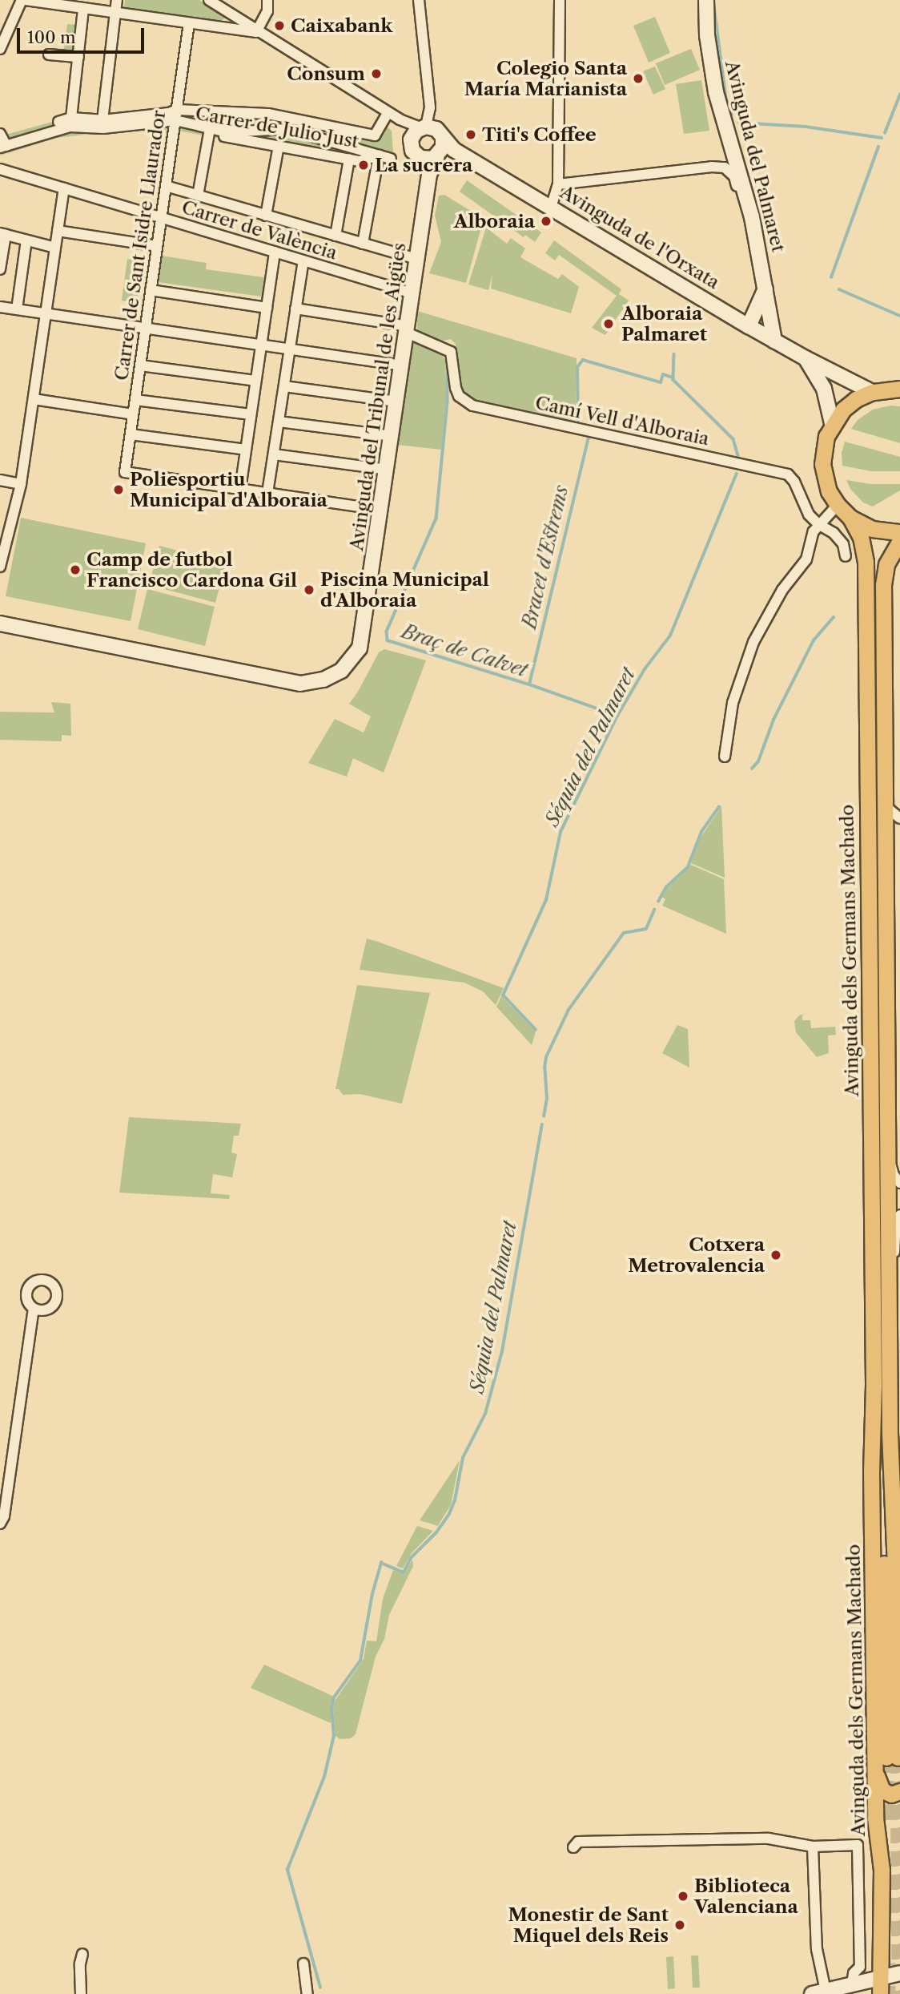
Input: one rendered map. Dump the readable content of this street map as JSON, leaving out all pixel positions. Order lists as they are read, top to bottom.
{
  "streets": {
    "main road": [
      "Avinguda del Palmaret",
      "Avinguda de l'Orxata",
      "Avinguda del Tribunal de les Aigües",
      "Avinguda dels Germans Machado"
    ],
    "street": [
      "Carrer de Julio Just",
      "Carrer de València",
      "Carrer de Sant Isidre Llaurador",
      "Camí Vell d'Alboraia"
    ]
  },
  "crossings": [
    ["Carrer de Julio Just", "Carrer de Sant Isidre Llaurador"],
    ["Avinguda del Palmaret", "Avinguda de l'Orxata"],
    ["Carrer de València", "Carrer de Sant Isidre Llaurador"],
    ["Carrer de València", "Avinguda del Tribunal de les Aigües"],
    ["Avinguda de l'Orxata", "Avinguda del Tribunal de les Aigües"],
    ["Avinguda del Tribunal de les Aigües", "Camí Vell d'Alboraia"]
  ],
  "water": ["Bracet d'Estrems", "Braç de Calvet", "Séquia del Palmaret"],
  "places": [
    "Caixabank",
    "Consum",
    "Colegio Santa María Marianista",
    "Titi's Coffee",
    "La sucrera",
    "Alboraia",
    "Alboraia Palmaret",
    "Poliesportiu Municipal d'Alboraia",
    "Camp de futbol Francisco Cardona Gil",
    "Piscina Municipal d'Alboraia",
    "Cotxera Metrovalencia",
    "Biblioteca Valenciana",
    "Monestir de Sant Miquel dels Reis"
  ],
  "scale_bar": "100 m"
}
